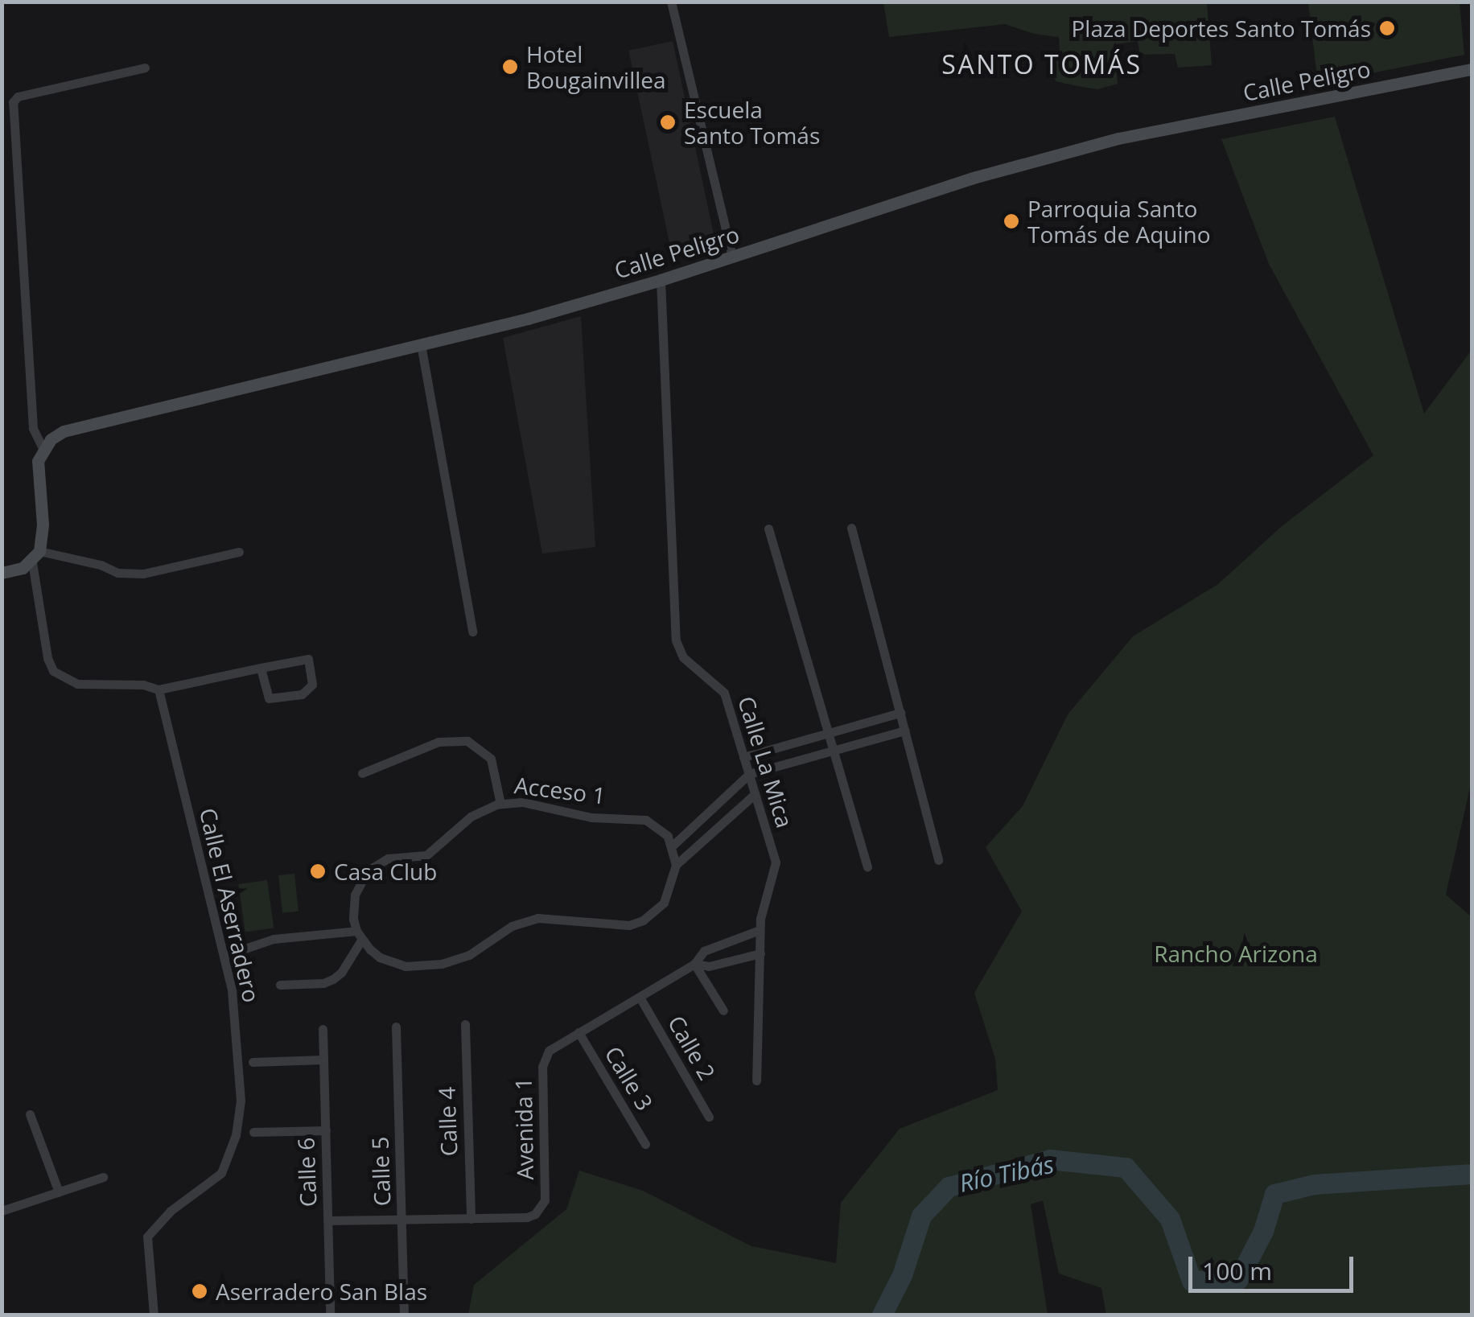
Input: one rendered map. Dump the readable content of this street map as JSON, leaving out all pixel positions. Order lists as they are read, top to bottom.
{
  "streets": {
    "main road": ["Calle Peligro"],
    "street": [
      "Calle La Mica",
      "Acceso 1",
      "Calle El Aserradero",
      "Calle 2",
      "Calle 3",
      "Calle 4",
      "Avenida 1",
      "Calle 5",
      "Calle 6"
    ]
  },
  "crossings": [
    ["Calle Peligro", "Calle La Mica"],
    ["Calle La Mica", "Avenida 1"],
    ["Calle 2", "Avenida 1"],
    ["Calle 3", "Avenida 1"],
    ["Calle 4", "Avenida 1"],
    ["Avenida 1", "Calle 5"],
    ["Avenida 1", "Calle 6"]
  ],
  "districts": ["SANTO TOMÁS"],
  "water": ["Río Tibás"],
  "parks": ["Rancho Arizona"],
  "places": [
    "Plaza Deportes Santo Tomás",
    "Hotel Bougainvillea",
    "Escuela Santo Tomás",
    "Parroquia Santo Tomás de Aquino",
    "Casa Club",
    "Aserradero San Blas"
  ],
  "scale_bar": "100 m"
}
